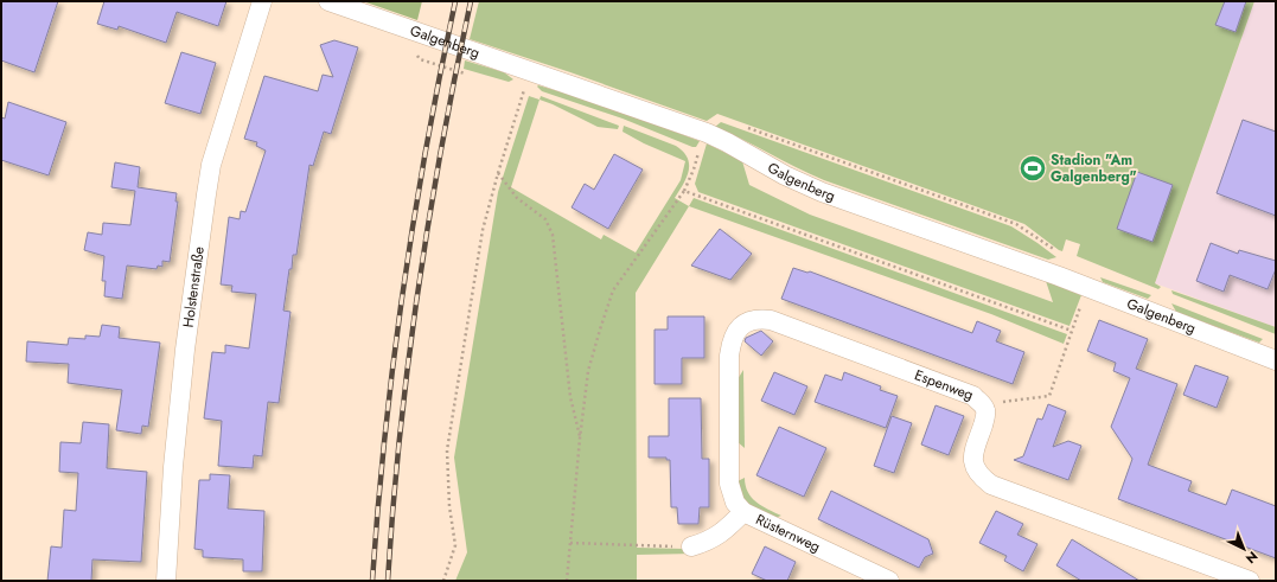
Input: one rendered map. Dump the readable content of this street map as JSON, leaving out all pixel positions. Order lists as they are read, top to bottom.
{
  "streets": {
    "street": [
      "Galgenberg",
      "Holstenstraße",
      "Espenweg",
      "Rüsternweg"
    ]
  },
  "crossings": [
    ["Espenweg", "Rüsternweg"]
  ],
  "places": {
    "sports": ["Stadion \"Am Galgenberg\""]
  },
  "north": "bottom right"
}
